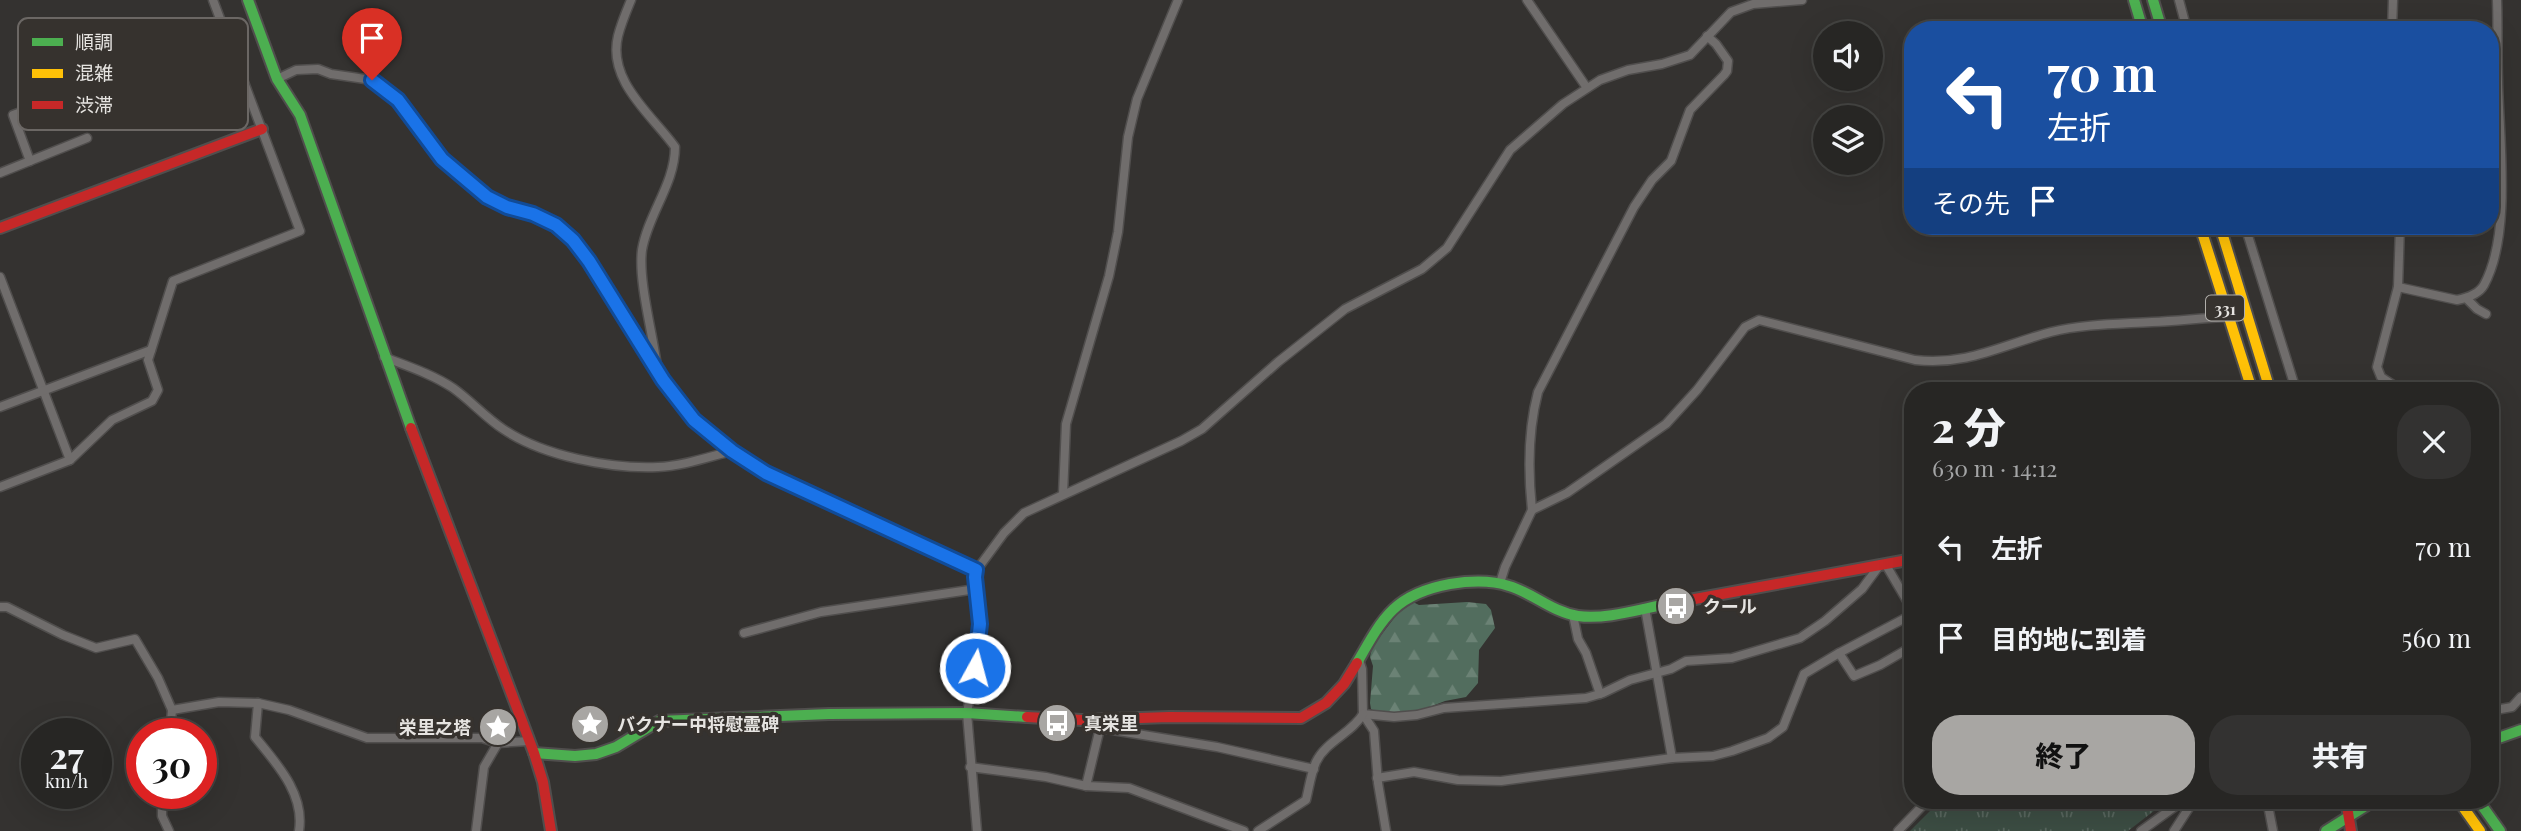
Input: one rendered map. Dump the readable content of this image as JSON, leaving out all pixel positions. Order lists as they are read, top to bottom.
{
  "streets": {
    "main road": ["331"]
  },
  "places": {
    "bus stop": ["クール", "真栄里"],
    "place": ["バクナー中将慰霊碑", "栄里之塔"]
  },
  "legend": ["順調", "混雑", "渋滞"],
  "page": {
    "turn": ["70 m", "左折"],
    "then": "その先",
    "heading": ["2 分", "630 m · 14:12"],
    "list": [
      {
        "name": "左折",
        "value": "70 m"
      },
      {
        "name": "目的地に到着",
        "value": "560 m"
      }
    ],
    "buttons": ["終了", "共有"],
    "speed": "27 km/h",
    "limit": "30"
  }
}
